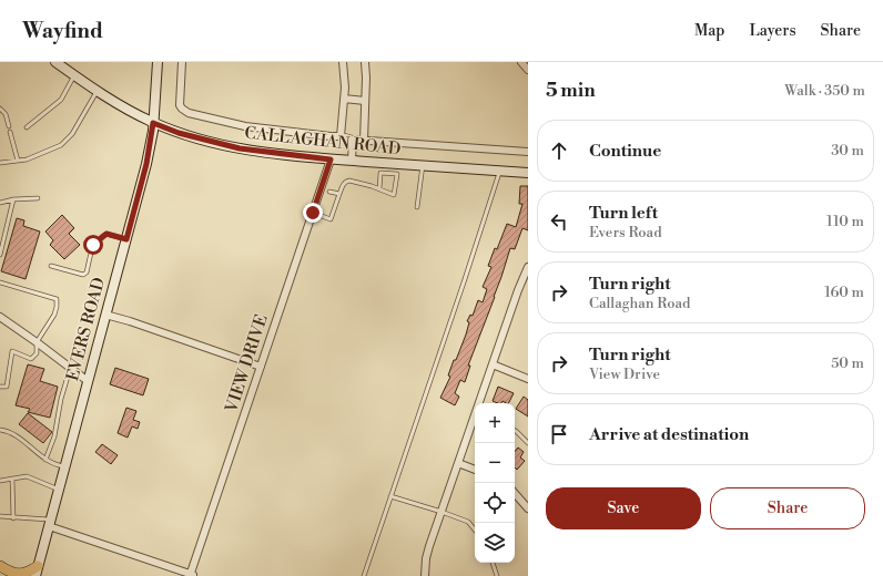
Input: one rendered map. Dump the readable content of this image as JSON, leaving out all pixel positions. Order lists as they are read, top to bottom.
{
  "streets": {
    "main road": ["CALLAGHAN ROAD", "EVERS ROAD"],
    "street": ["VIEW DRIVE"]
  },
  "crossings": [
    ["CALLAGHAN ROAD", "EVERS ROAD"],
    ["CALLAGHAN ROAD", "VIEW DRIVE"]
  ],
  "page": {
    "header": "Wayfind",
    "nav": ["Map", "Layers", "Share"],
    "heading": ["5 min", "Walk · 350 m"],
    "list": [
      ["Continue", "30 m"],
      ["Turn left", "Evers Road", "110 m"],
      ["Turn right", "Callaghan Road", "160 m"],
      ["Turn right", "View Drive", "50 m"],
      "Arrive at destination"
    ],
    "map_buttons": ["+", "−"],
    "buttons": ["Save", "Share"]
  }
}
